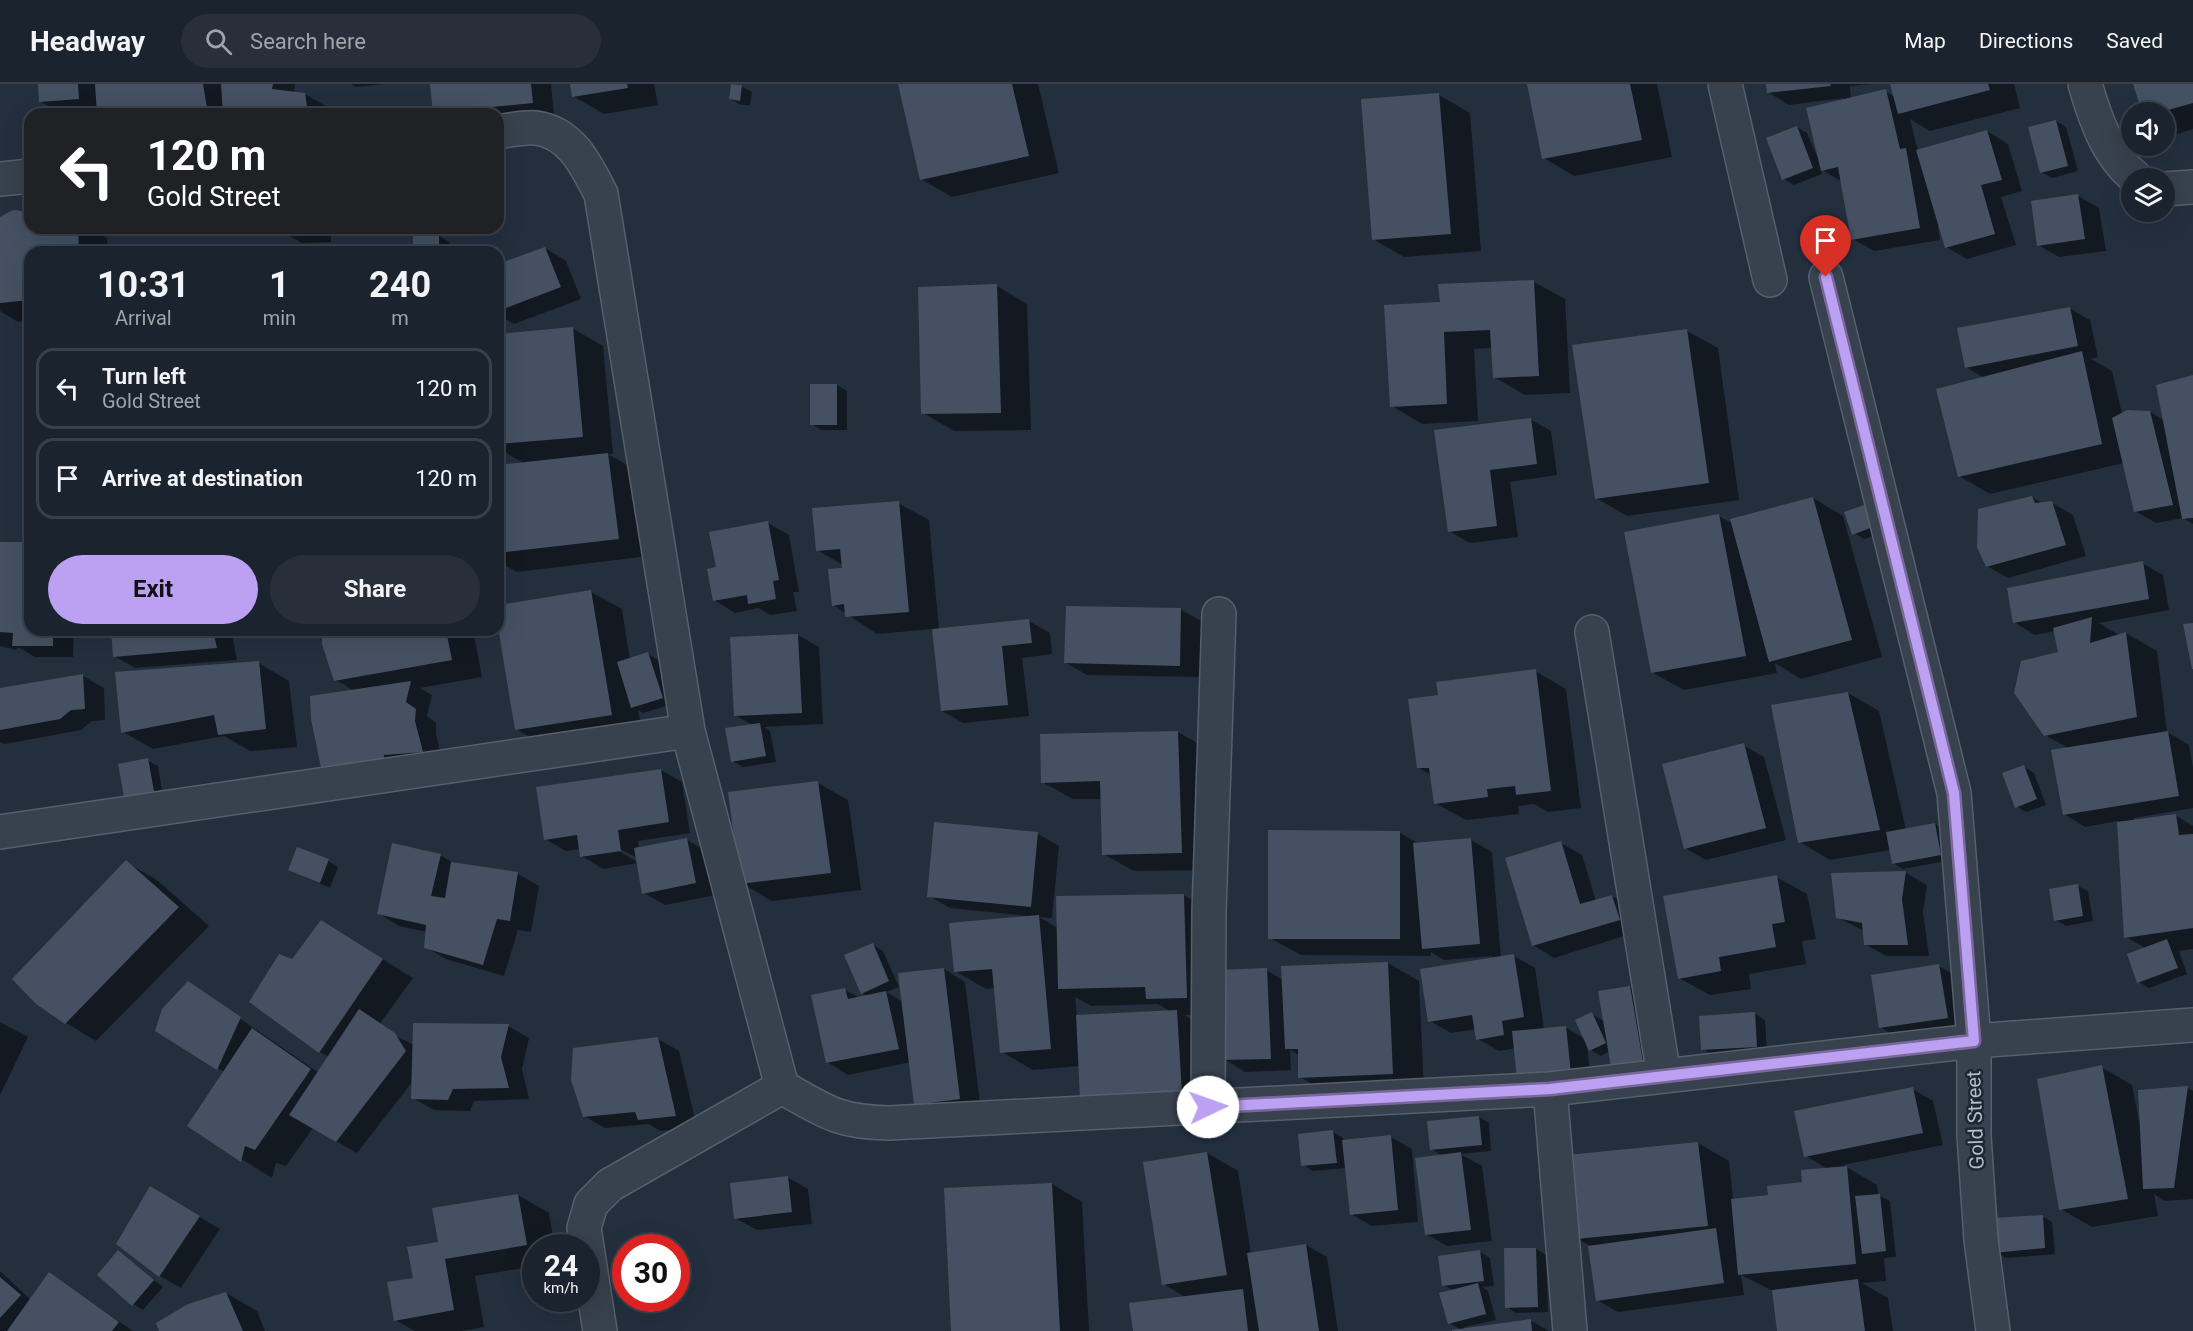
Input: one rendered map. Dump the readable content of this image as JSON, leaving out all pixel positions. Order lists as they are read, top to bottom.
{
  "streets": {
    "street": ["Gold Street"]
  },
  "page": {
    "header": "Headway",
    "search": "Search here",
    "nav": ["Map", "Directions", "Saved"],
    "turn": ["120 m", "Gold Street"],
    "eta": [
      "10:31",
      "Arrival",
      "1",
      "min",
      "240",
      "m"
    ],
    "list": [
      {
        "name": "Turn left",
        "note": "Gold Street",
        "value": "120 m"
      },
      {
        "name": "Arrive at destination",
        "value": "120 m"
      }
    ],
    "buttons": ["Exit", "Share"],
    "speed": "24 km/h",
    "limit": "30"
  }
}
